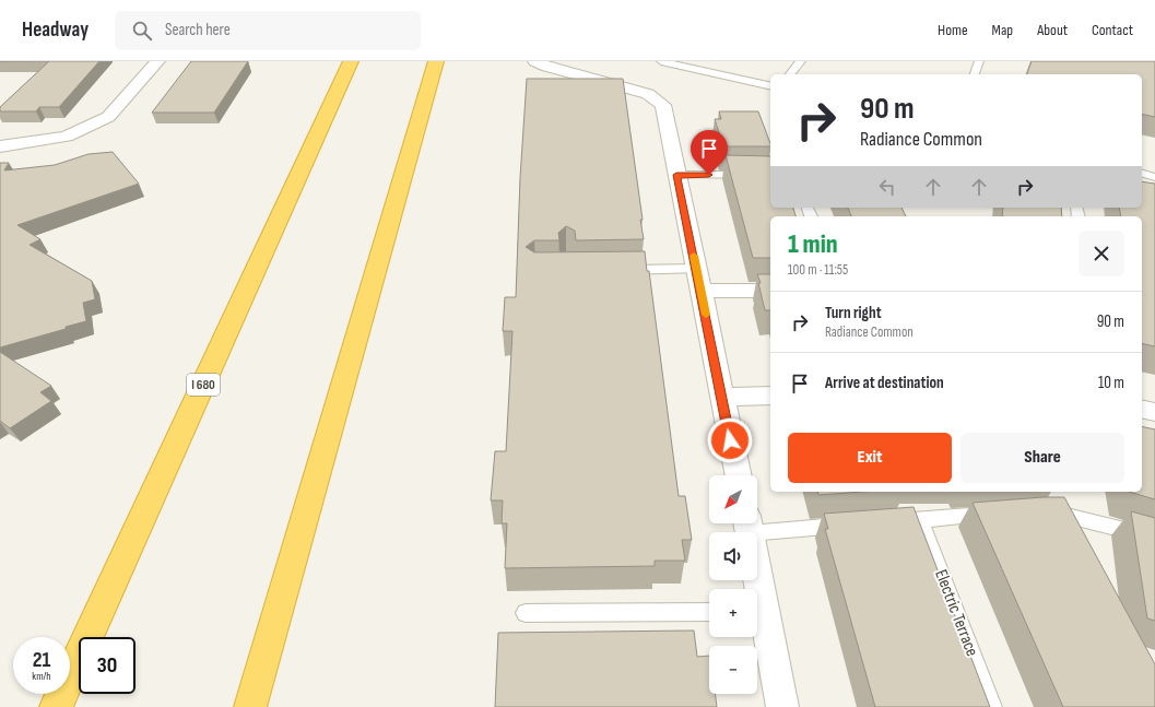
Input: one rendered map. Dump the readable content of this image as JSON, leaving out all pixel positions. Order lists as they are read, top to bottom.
{
  "streets": {
    "highway": ["I 680"],
    "lane": ["Electric Terrace"]
  },
  "north": "bottom left",
  "page": {
    "header": "Headway",
    "search": "Search here",
    "nav": [
      "Home",
      "Map",
      "About",
      "Contact"
    ],
    "turn": ["90 m", "Radiance Common"],
    "heading": ["1 min", "100 m · 11:55"],
    "list": [
      {
        "name": "Turn right",
        "note": "Radiance Common",
        "value": "90 m"
      },
      {
        "name": "Arrive at destination",
        "value": "10 m"
      }
    ],
    "buttons": ["Exit", "Share"],
    "map_buttons": ["+", "−"],
    "speed": "21 km/h",
    "limit": "30"
  }
}
